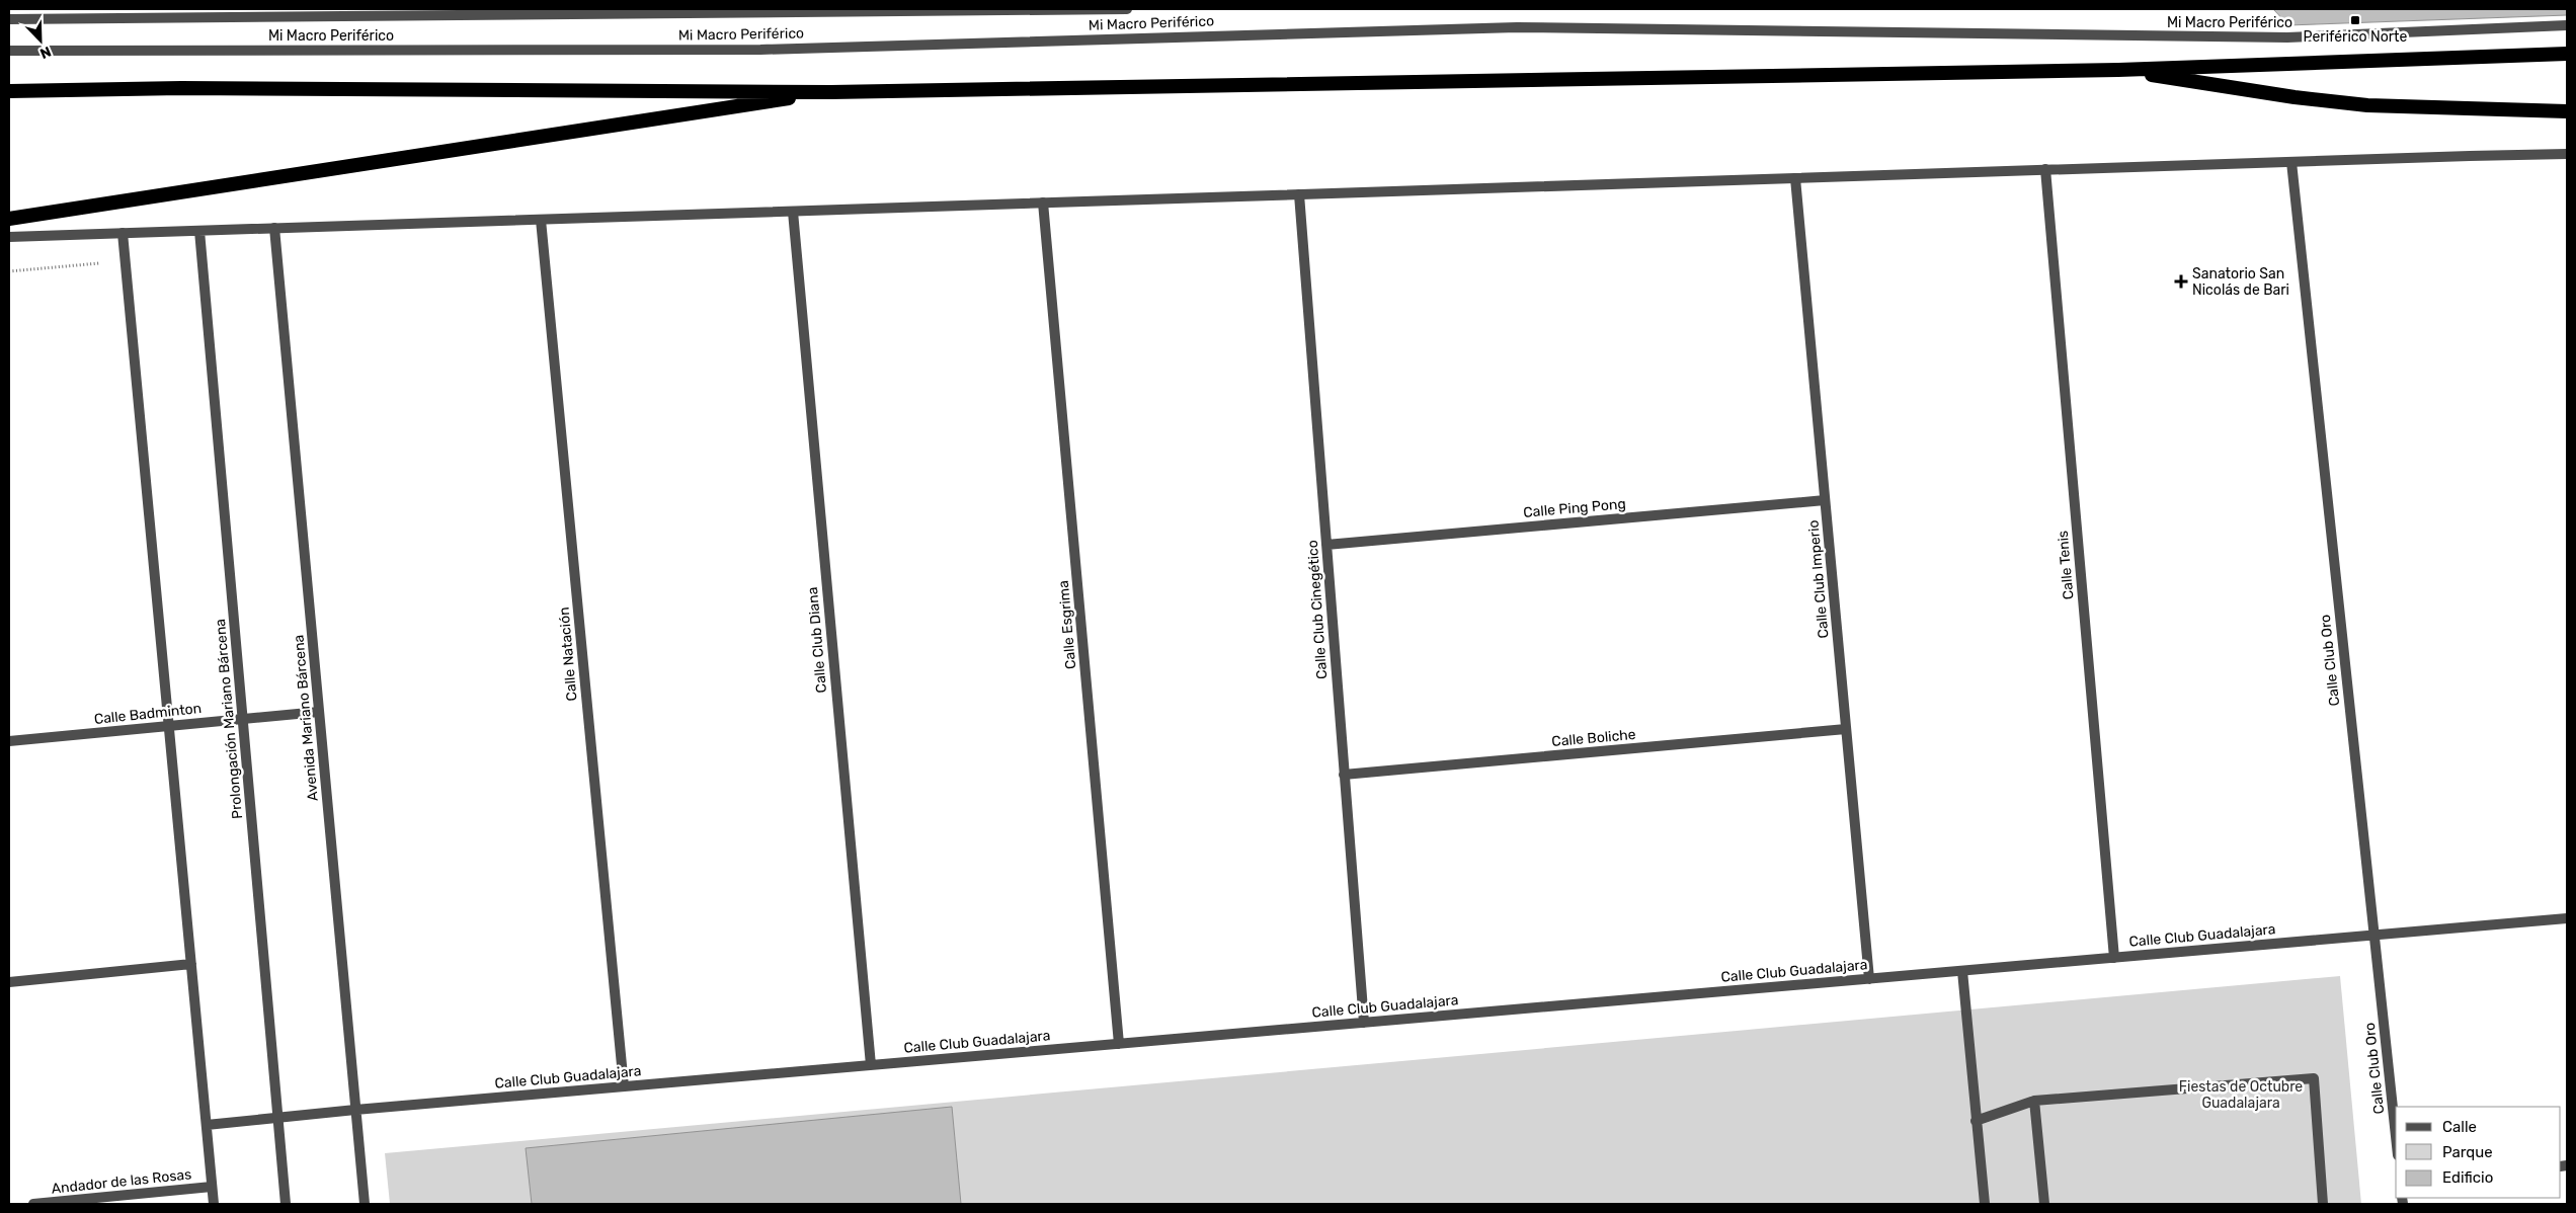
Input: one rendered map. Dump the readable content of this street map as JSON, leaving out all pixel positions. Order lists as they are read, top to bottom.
{
  "streets": {
    "street": [
      "Mi Macro Periférico",
      "Calle Ping Pong",
      "Calle Tenis",
      "Calle Club Imperio",
      "Calle Club Cinegético",
      "Calle Esgrima",
      "Calle Club Diana",
      "Calle Natación",
      "Calle Club Oro",
      "Calle Badminton",
      "Avenida Mariano Bárcena",
      "Prolongación Mariano Bárcena",
      "Calle Boliche",
      "Calle Club Guadalajara",
      "Andador de las Rosas"
    ]
  },
  "crossings": [
    ["Calle Ping Pong", "Calle Club Imperio"],
    ["Calle Ping Pong", "Calle Club Cinegético"],
    ["Calle Tenis", "Calle Club Guadalajara"],
    ["Calle Club Imperio", "Calle Boliche"],
    ["Calle Club Imperio", "Calle Club Guadalajara"],
    ["Calle Club Cinegético", "Calle Boliche"],
    ["Calle Club Cinegético", "Calle Club Guadalajara"],
    ["Calle Esgrima", "Calle Club Guadalajara"],
    ["Calle Club Diana", "Calle Club Guadalajara"],
    ["Calle Natación", "Calle Club Guadalajara"],
    ["Calle Club Oro", "Calle Club Guadalajara"],
    ["Calle Badminton", "Avenida Mariano Bárcena"],
    ["Calle Badminton", "Prolongación Mariano Bárcena"],
    ["Avenida Mariano Bárcena", "Calle Club Guadalajara"],
    ["Prolongación Mariano Bárcena", "Calle Club Guadalajara"]
  ],
  "parks": ["Fiestas de Octubre Guadalajara"],
  "places": {
    "transit": ["Periférico Norte"],
    "health": ["Sanatorio San Nicolás de Bari"]
  },
  "legend": ["Calle", "Parque", "Edificio"],
  "north": "bottom right"
}
